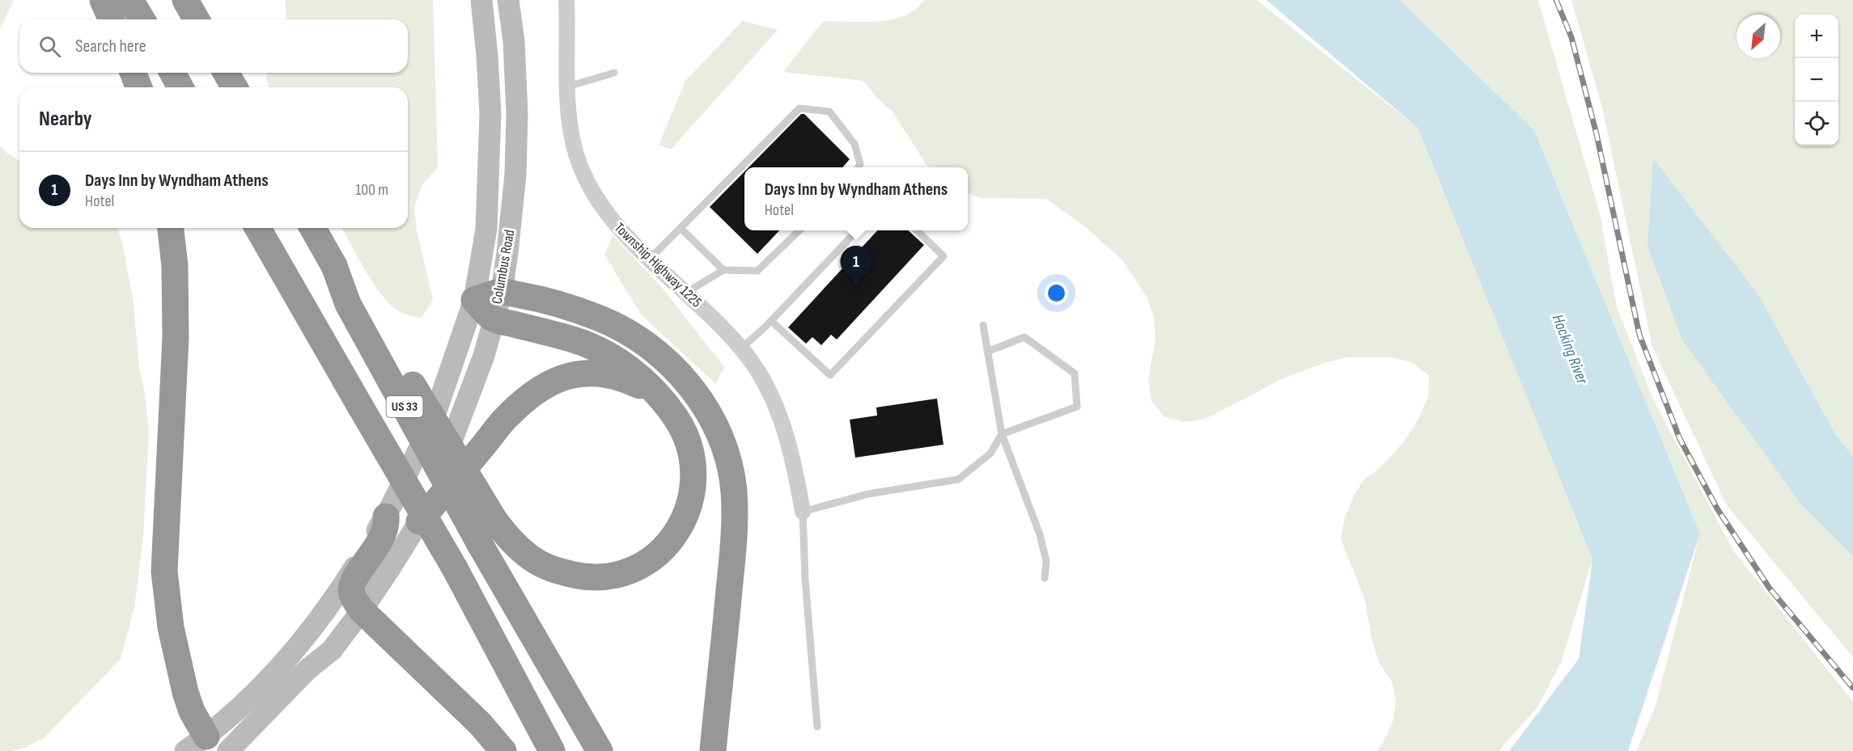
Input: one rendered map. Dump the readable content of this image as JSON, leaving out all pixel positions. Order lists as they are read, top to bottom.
{
  "streets": {
    "highway": ["US 33"],
    "main road": ["Columbus Road"],
    "street": ["Township Highway 1225"]
  },
  "water": ["Hocking River"],
  "north": "bottom left",
  "page": {
    "map_buttons": ["+", "−"],
    "search": "Search here",
    "heading": "Nearby",
    "list": [
      {
        "mark": "1",
        "name": "Days Inn by Wyndham Athens",
        "note": "Hotel",
        "value": "100 m"
      }
    ],
    "popup": ["Days Inn by Wyndham Athens", "Hotel"],
    "pins": "1"
  }
}
